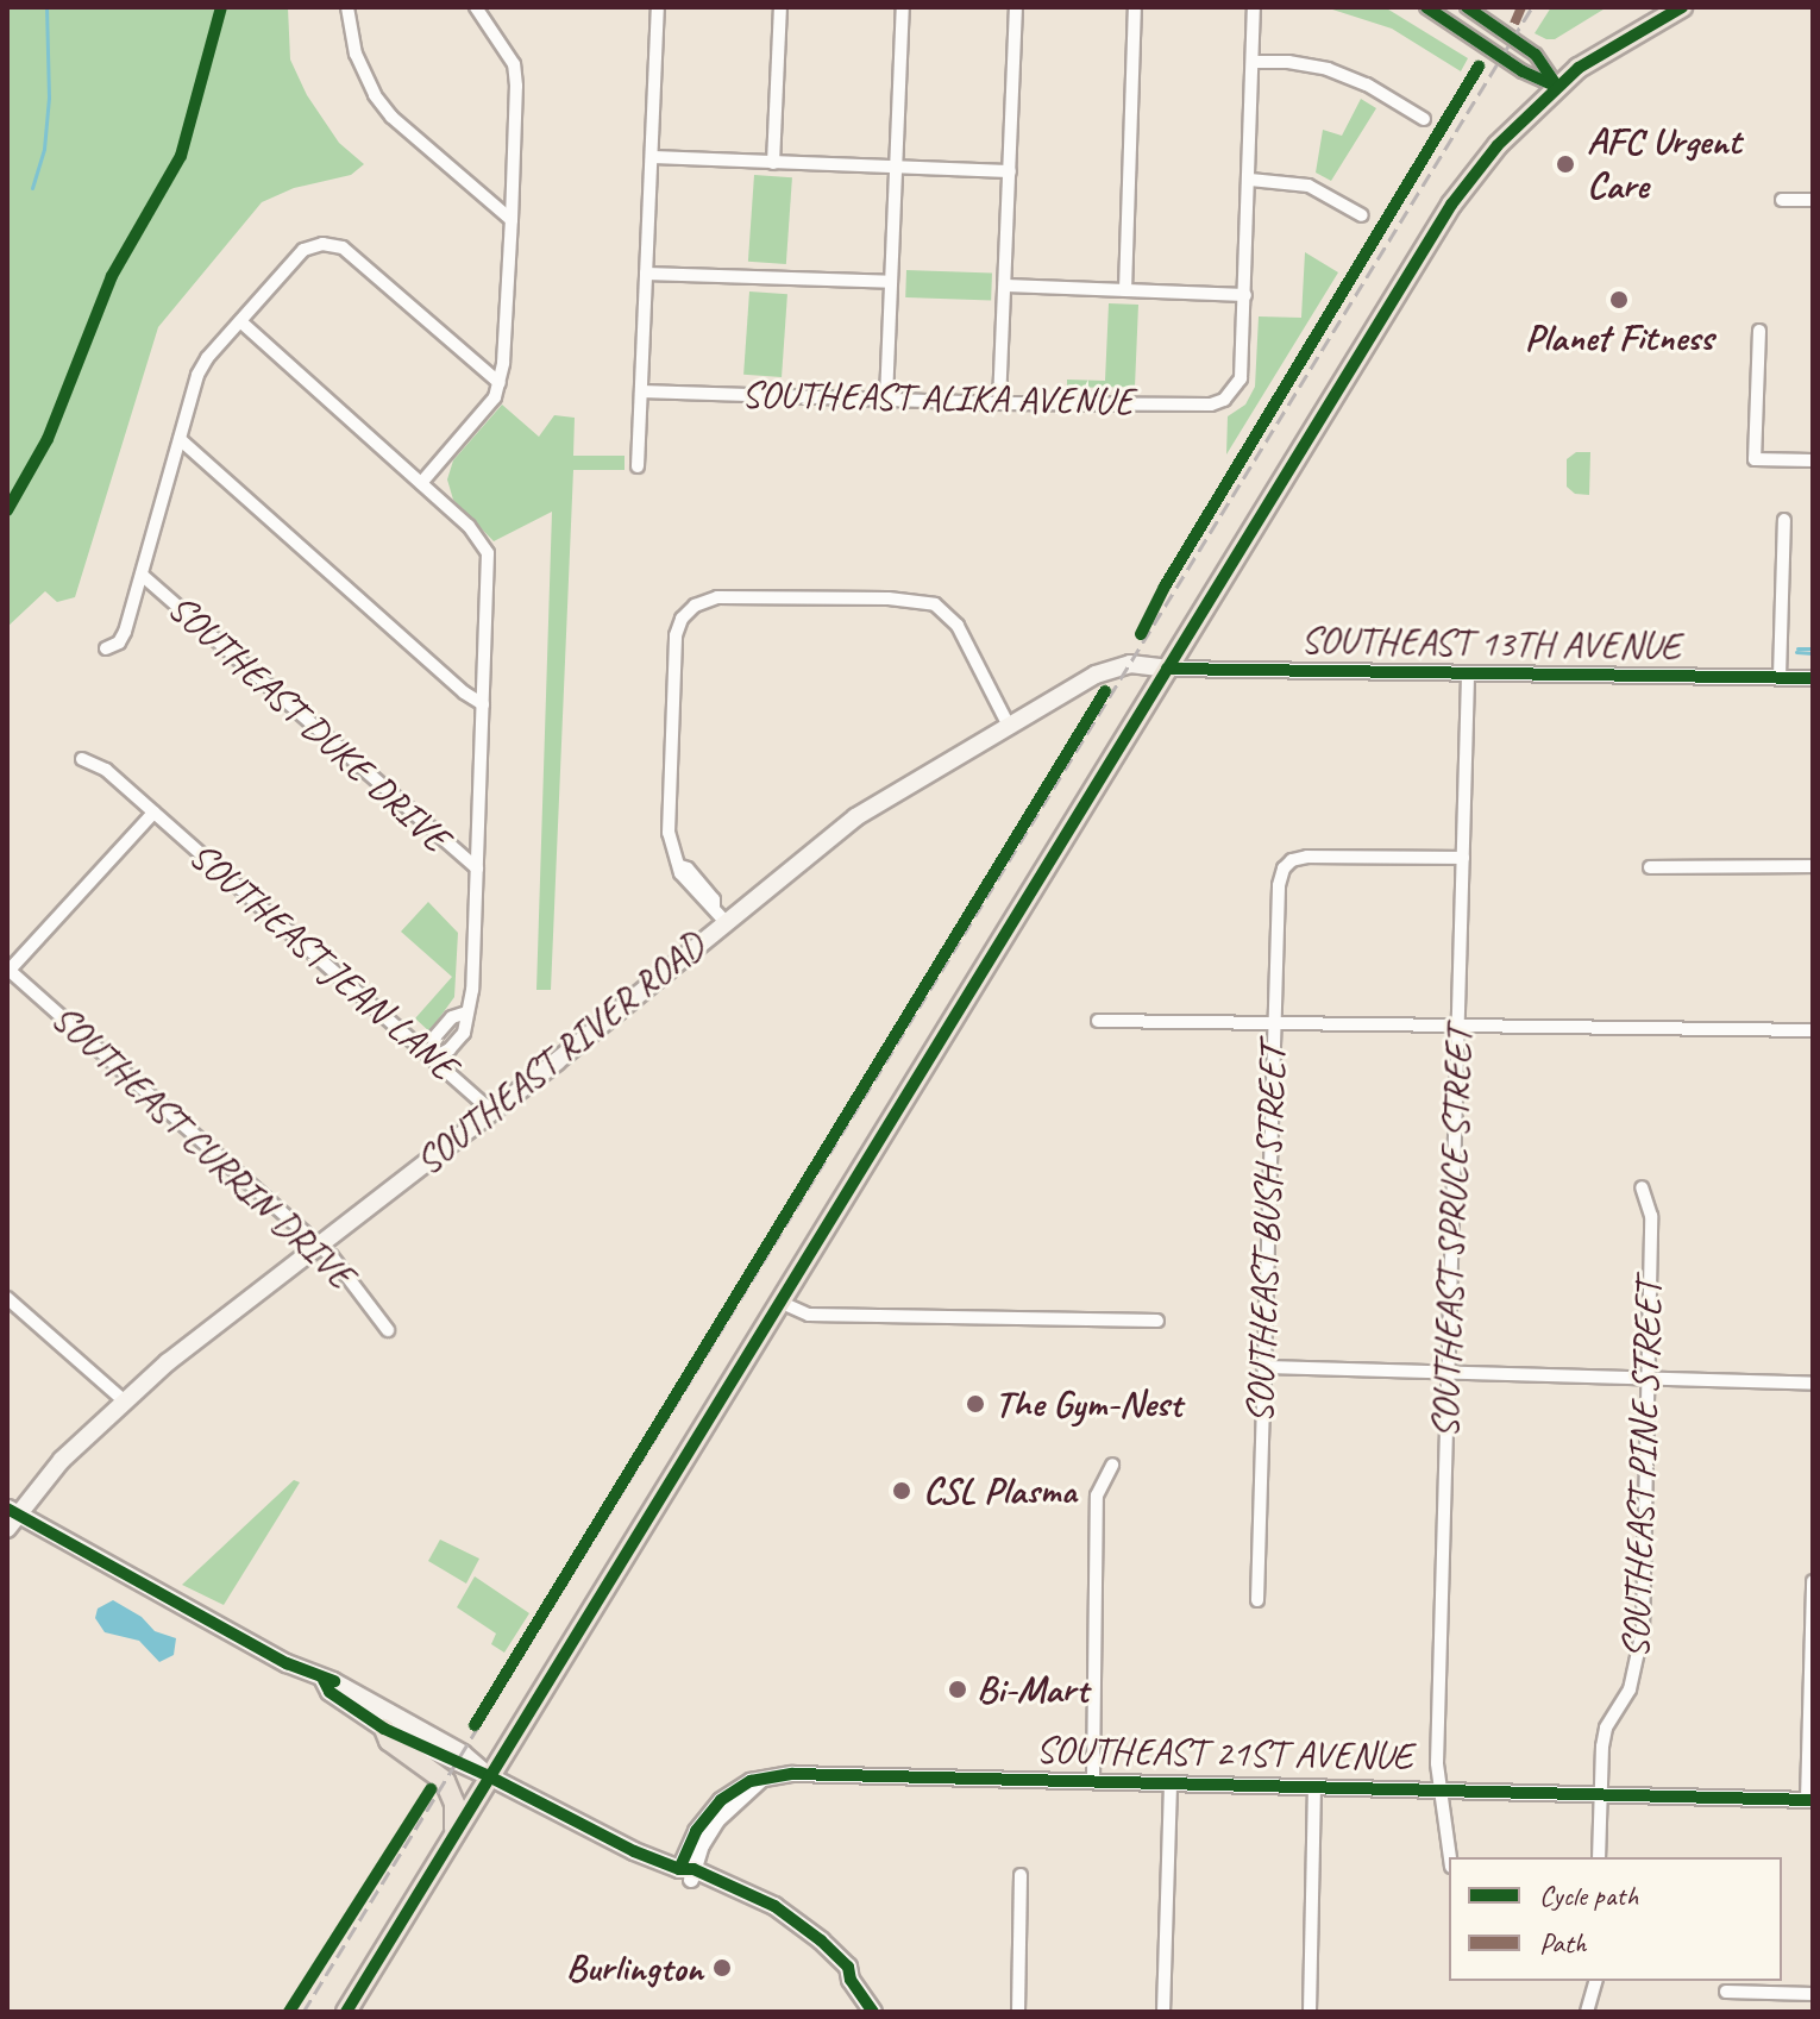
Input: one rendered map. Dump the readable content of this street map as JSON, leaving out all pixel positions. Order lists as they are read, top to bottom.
{
  "streets": {
    "main road": ["SOUTHEAST RIVER ROAD"],
    "street": [
      "SOUTHEAST ALIKA AVENUE",
      "SOUTHEAST 13TH AVENUE",
      "SOUTHEAST DUKE DRIVE",
      "SOUTHEAST JEAN LANE",
      "SOUTHEAST CURRIN DRIVE",
      "SOUTHEAST SPRUCE STREET",
      "SOUTHEAST BUSH STREET",
      "SOUTHEAST PINE STREET",
      "SOUTHEAST 21ST AVENUE"
    ]
  },
  "crossings": [
    ["SOUTHEAST 13TH AVENUE", "SOUTHEAST RIVER ROAD"],
    ["SOUTHEAST 13TH AVENUE", "SOUTHEAST SPRUCE STREET"],
    ["SOUTHEAST JEAN LANE", "SOUTHEAST RIVER ROAD"],
    ["SOUTHEAST RIVER ROAD", "SOUTHEAST CURRIN DRIVE"],
    ["SOUTHEAST SPRUCE STREET", "SOUTHEAST BUSH STREET"],
    ["SOUTHEAST SPRUCE STREET", "SOUTHEAST 21ST AVENUE"],
    ["SOUTHEAST PINE STREET", "SOUTHEAST 21ST AVENUE"]
  ],
  "places": [
    "AFC Urgent Care",
    "Planet Fitness",
    "The Gym-Nest",
    "CSL Plasma",
    "Bi-Mart",
    "Burlington"
  ],
  "legend": ["Cycle path", "Path"]
}
